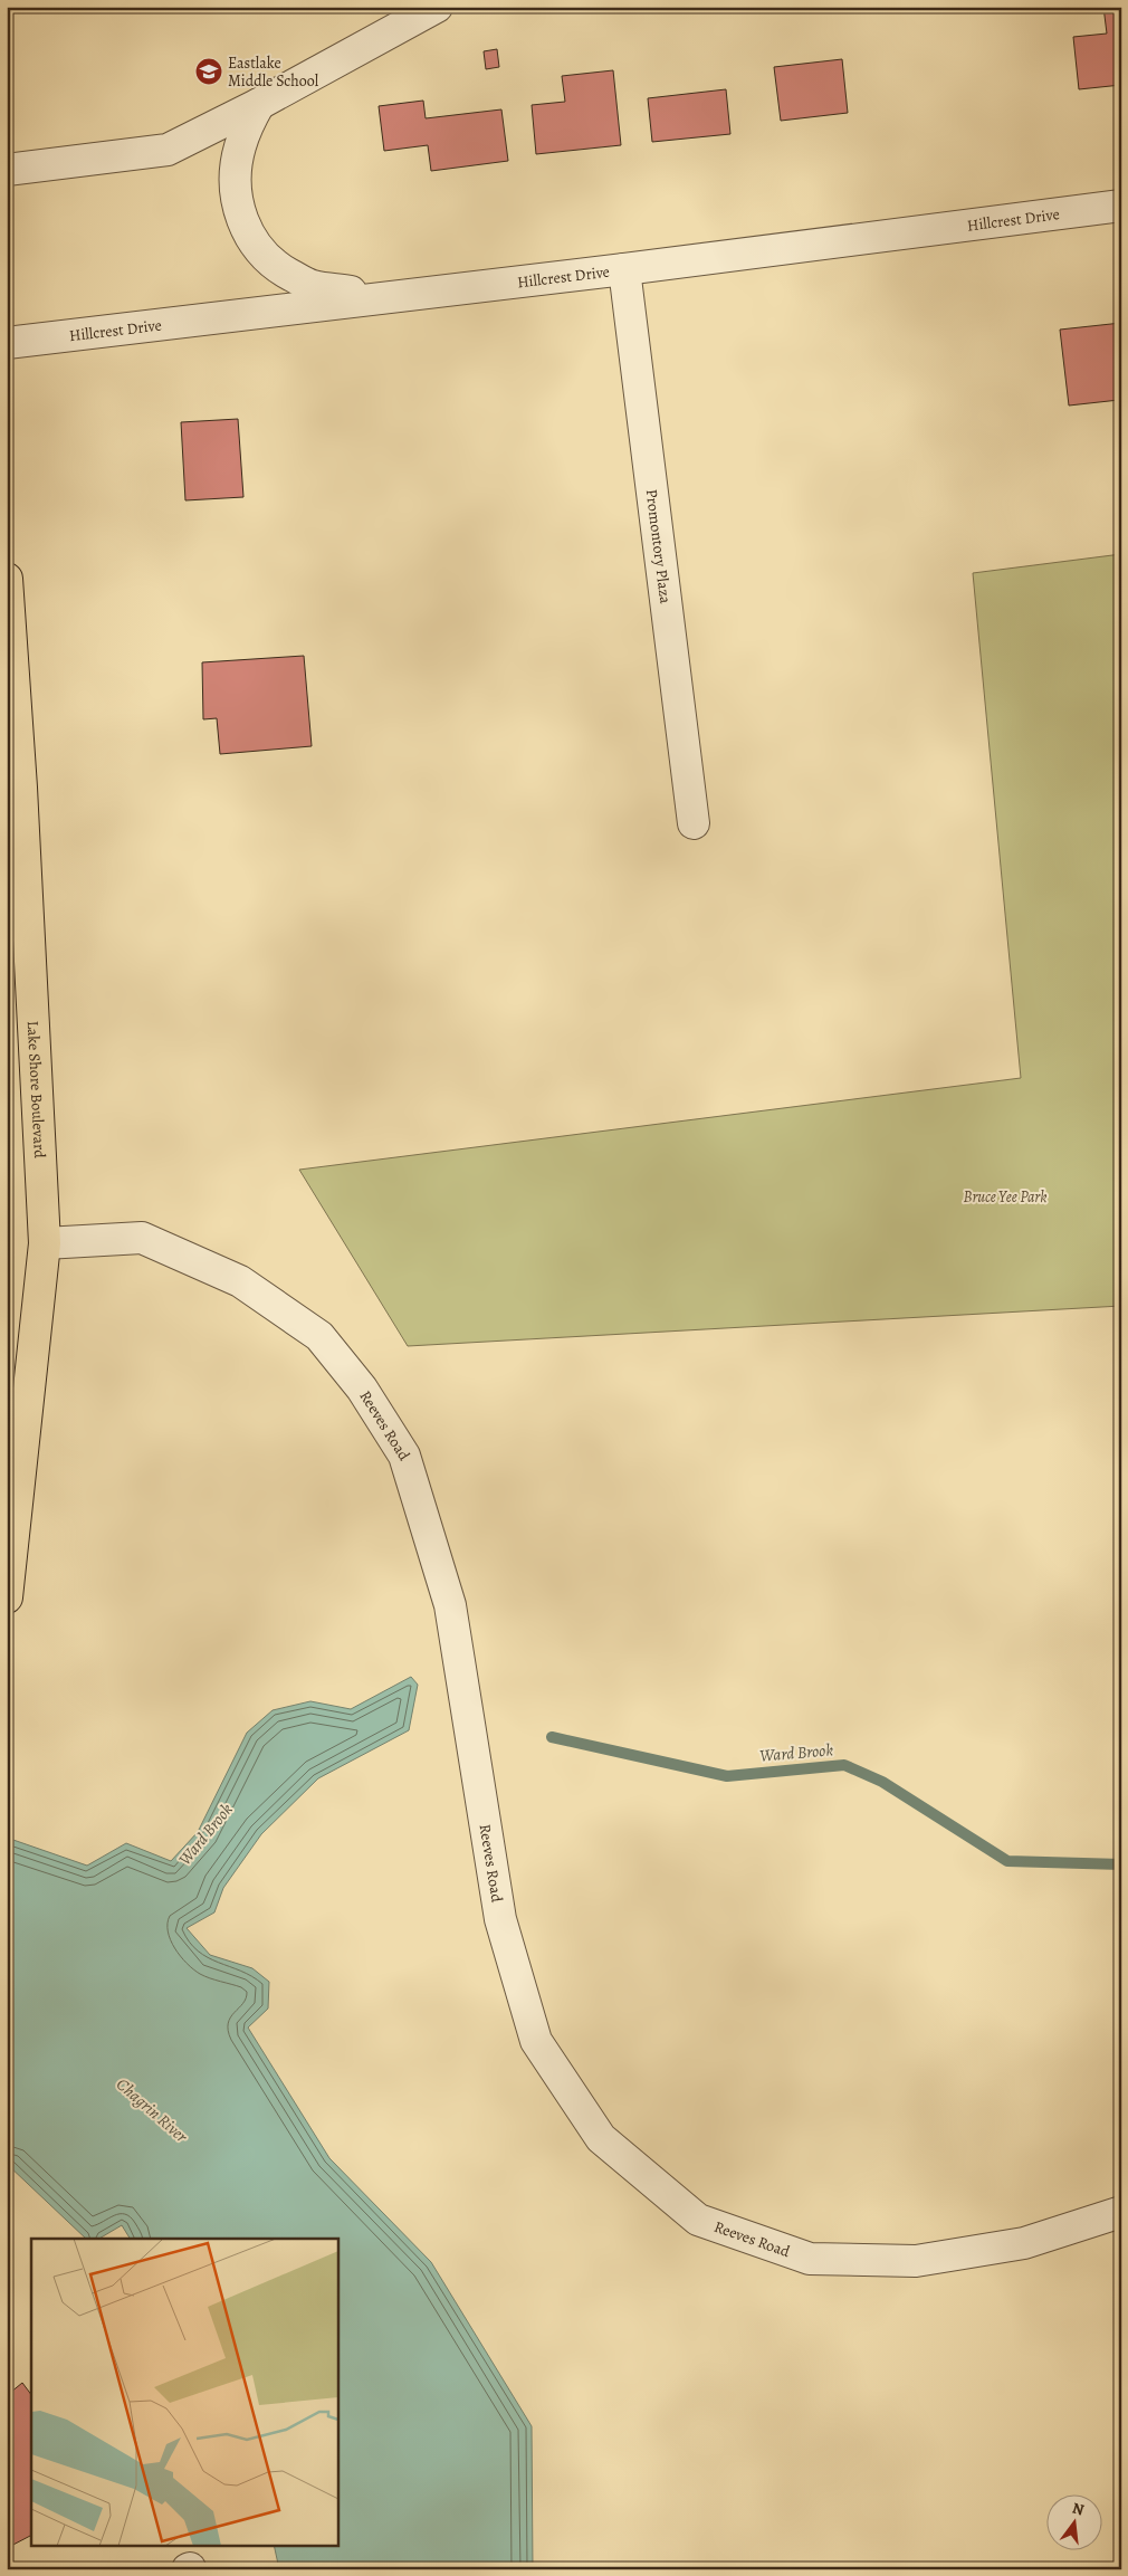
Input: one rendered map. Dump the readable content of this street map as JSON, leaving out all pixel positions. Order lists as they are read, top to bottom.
{
  "streets": {
    "main road": ["Lake Shore Boulevard"],
    "street": ["Hillcrest Drive", "Promontory Plaza", "Reeves Road"]
  },
  "crossings": [
    ["Hillcrest Drive", "Promontory Plaza"],
    ["Lake Shore Boulevard", "Reeves Road"]
  ],
  "water": ["Ward Brook", "Chagrin River"],
  "parks": ["Bruce Yee Park"],
  "places": {
    "school or university": ["Eastlake Middle School"]
  },
  "north": "top"
}
